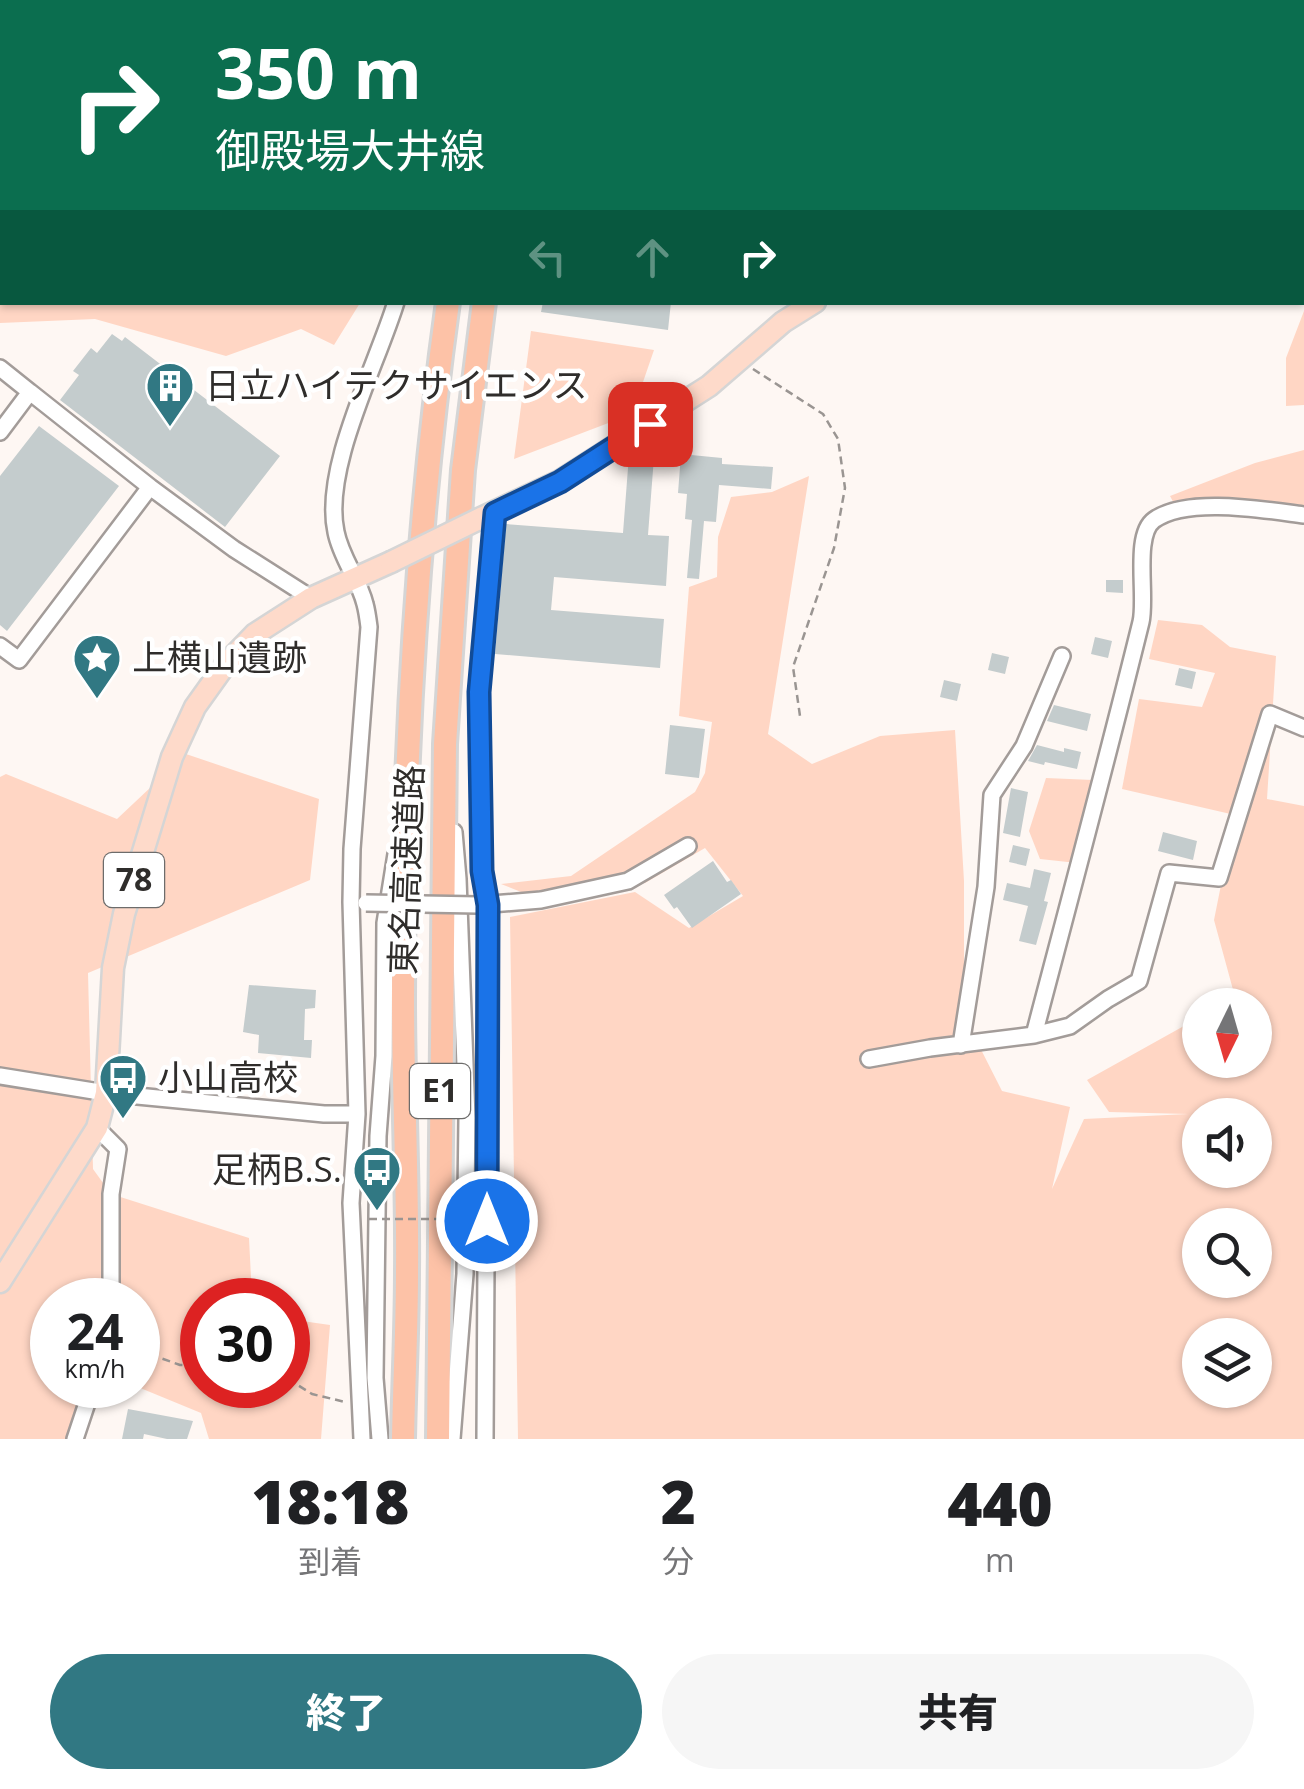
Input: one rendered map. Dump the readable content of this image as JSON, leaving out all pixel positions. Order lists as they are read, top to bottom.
{
  "streets": {
    "highway": ["東名高速道路", "E1"],
    "main road": ["78"]
  },
  "places": {
    "building": ["日立ハイテクサイエンス"],
    "place": ["上横山遺跡"],
    "bus stop": ["小山高校", "足柄B.S."]
  },
  "north": "bottom",
  "page": {
    "turn": ["350 m", "御殿場大井線"],
    "speed": "24 km/h",
    "limit": "30",
    "eta": [
      "18:18",
      "到着",
      "2",
      "分",
      "440",
      "m"
    ],
    "buttons": ["終了", "共有"]
  }
}
